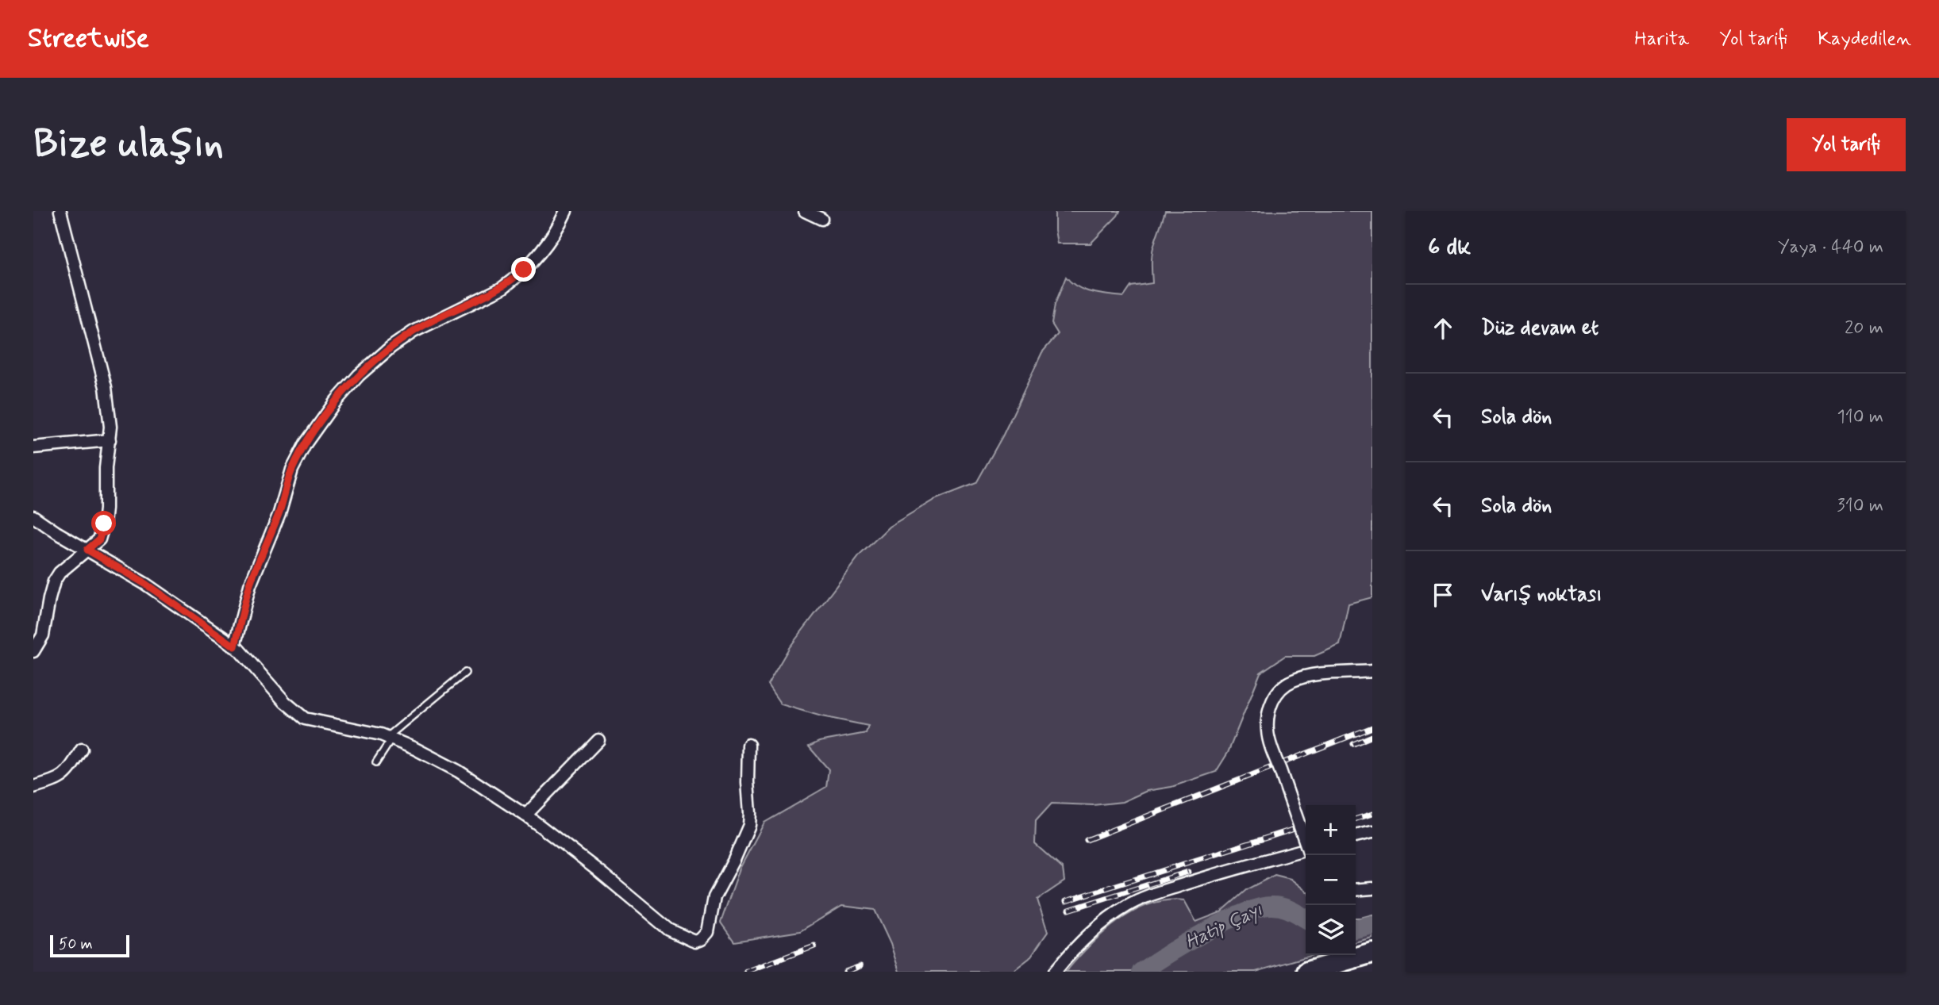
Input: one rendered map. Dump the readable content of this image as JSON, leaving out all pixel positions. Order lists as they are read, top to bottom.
{
  "water": ["Hatip Çayı"],
  "scale_bar": "50 m",
  "page": {
    "header": "Streetwise",
    "nav": ["Harita", "Yol tarifi", "Kaydedilen"],
    "buttons": "Yol tarifi",
    "title": "Bize ulaşın",
    "heading": ["6 dk", "Yaya · 440 m"],
    "list": [
      ["Düz devam et", "20 m"],
      ["Sola dön", "110 m"],
      ["Sola dön", "310 m"],
      "Varış noktası"
    ],
    "map_buttons": ["+", "−"],
    "scale": "50 m"
  }
}
